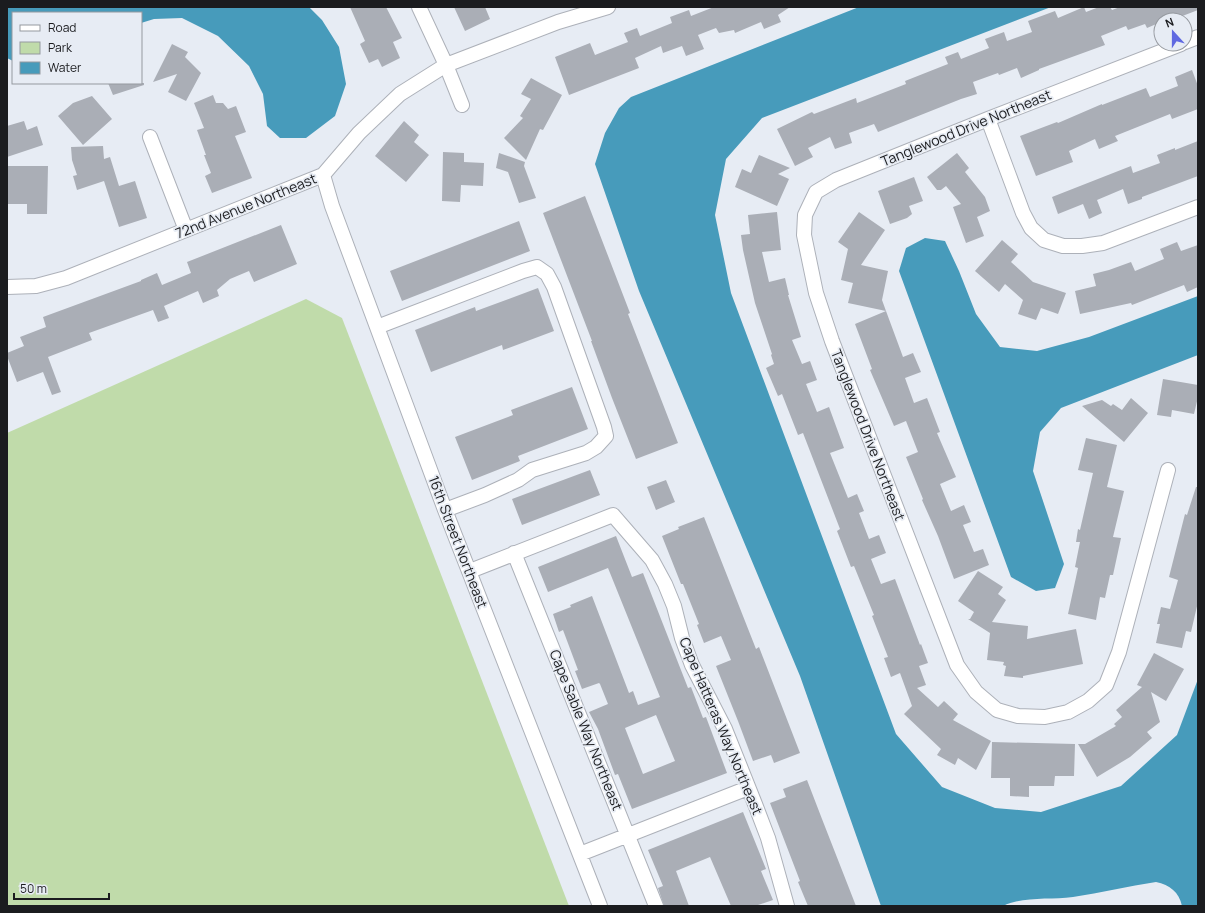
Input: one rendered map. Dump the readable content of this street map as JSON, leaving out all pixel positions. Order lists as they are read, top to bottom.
{
  "streets": {
    "street": [
      "Tanglewood Drive Northeast",
      "72nd Avenue Northeast",
      "16th Street Northeast",
      "Cape Hatteras Way Northeast",
      "Cape Sable Way Northeast"
    ]
  },
  "crossings": [
    ["72nd Avenue Northeast", "16th Street Northeast"],
    ["Cape Hatteras Way Northeast", "Cape Sable Way Northeast"]
  ],
  "legend": ["Road", "Park", "Water"],
  "scale_bar": "50 m",
  "north": "top"
}
